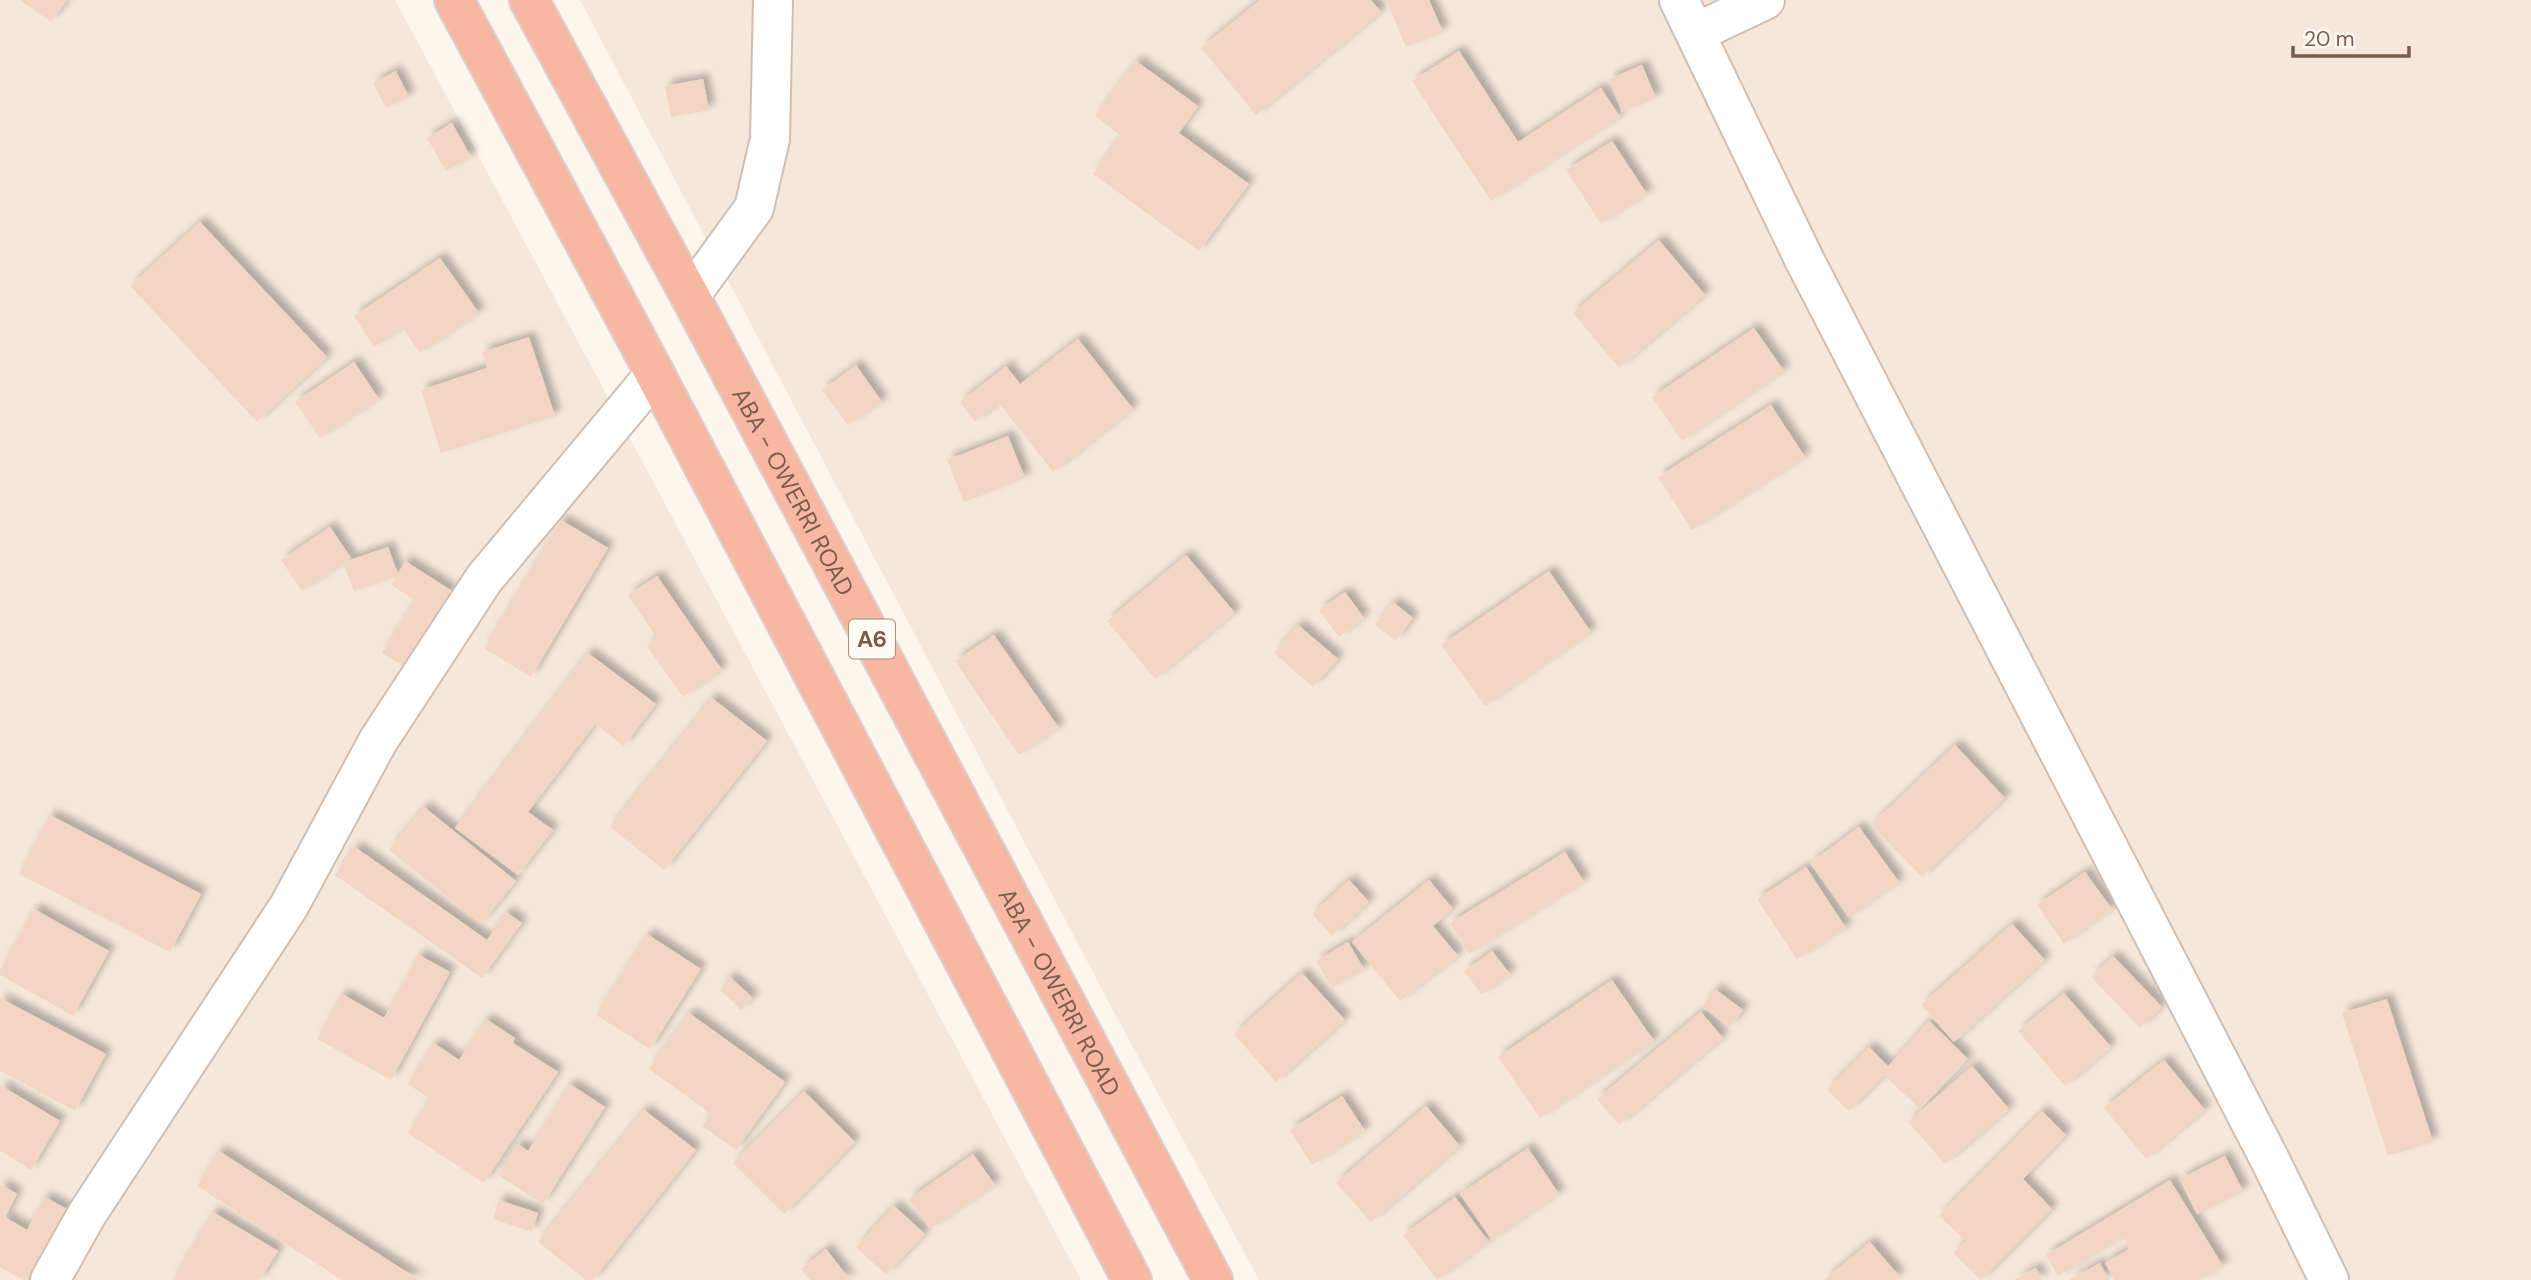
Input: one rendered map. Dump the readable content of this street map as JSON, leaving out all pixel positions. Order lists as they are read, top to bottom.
{
  "streets": {
    "highway": ["ABA - OWERRI ROAD", "A6"]
  },
  "scale_bar": "20 m"
}
